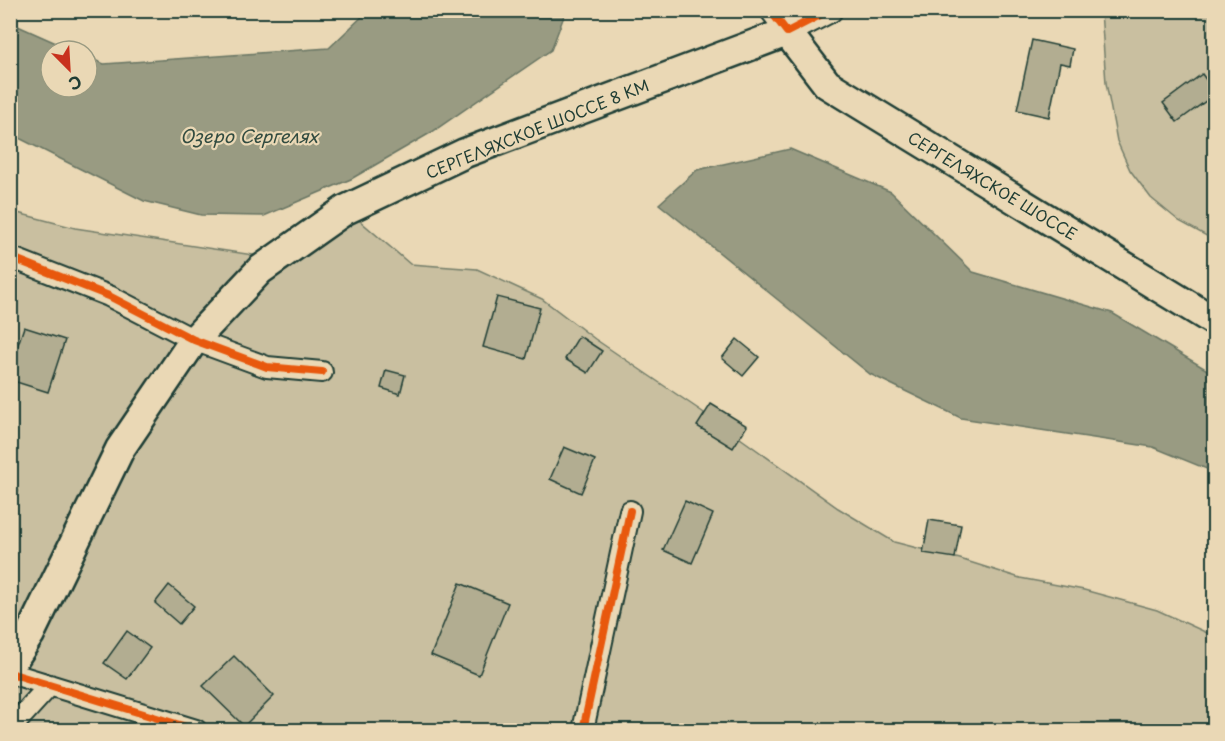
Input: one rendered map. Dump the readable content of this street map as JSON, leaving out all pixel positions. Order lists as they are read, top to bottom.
{
  "streets": {
    "main road": ["СЕРГЕЛЯХСКОЕ ШОССЕ 8 КМ", "СЕРГЕЛЯХСКОЕ ШОССЕ"]
  },
  "crossings": [
    ["СЕРГЕЛЯХСКОЕ ШОССЕ 8 КМ", "СЕРГЕЛЯХСКОЕ ШОССЕ"]
  ],
  "water": ["Озеро Сергелях"],
  "north": "bottom right"
}
